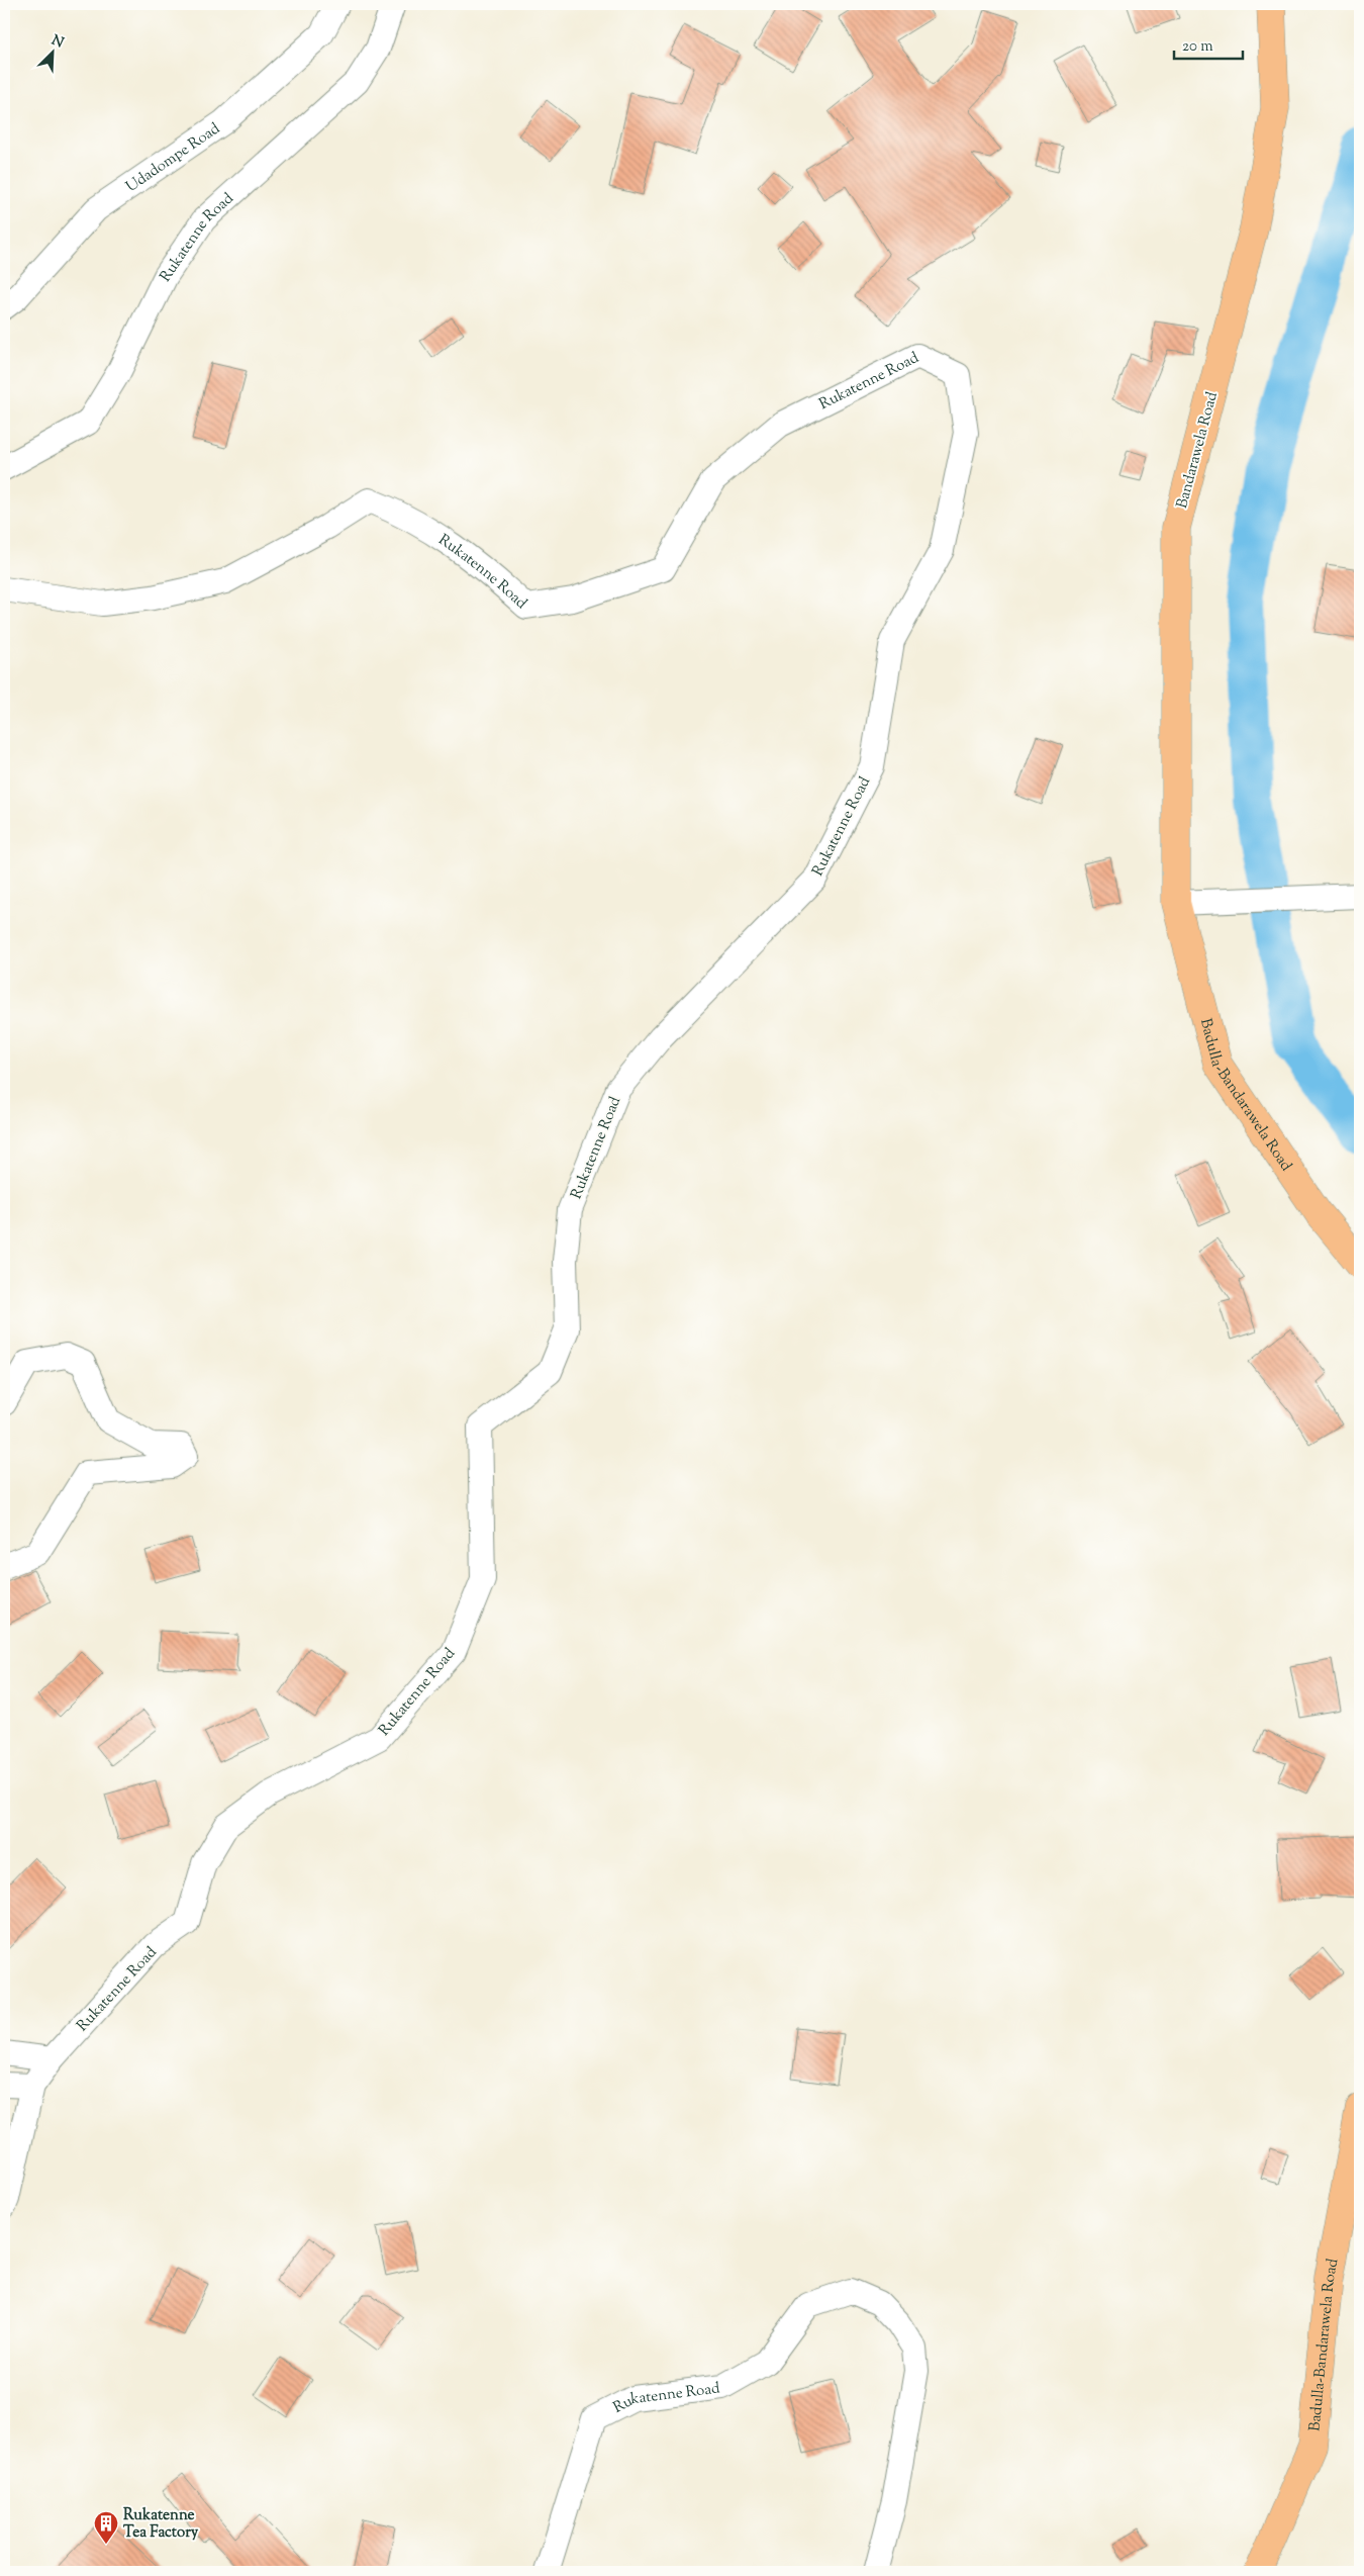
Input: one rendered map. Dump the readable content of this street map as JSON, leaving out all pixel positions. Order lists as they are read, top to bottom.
{
  "streets": {
    "highway": ["Bandarawela Road", "Badulla-Bandarawela Road"],
    "street": ["Udadompe Road", "Rukatenne Road"]
  },
  "crossings": [
    ["Bandarawela Road", "Badulla-Bandarawela Road"]
  ],
  "places": {
    "building": ["Rukatenne Tea Factory"]
  },
  "scale_bar": "20 m",
  "north": "top right"
}
